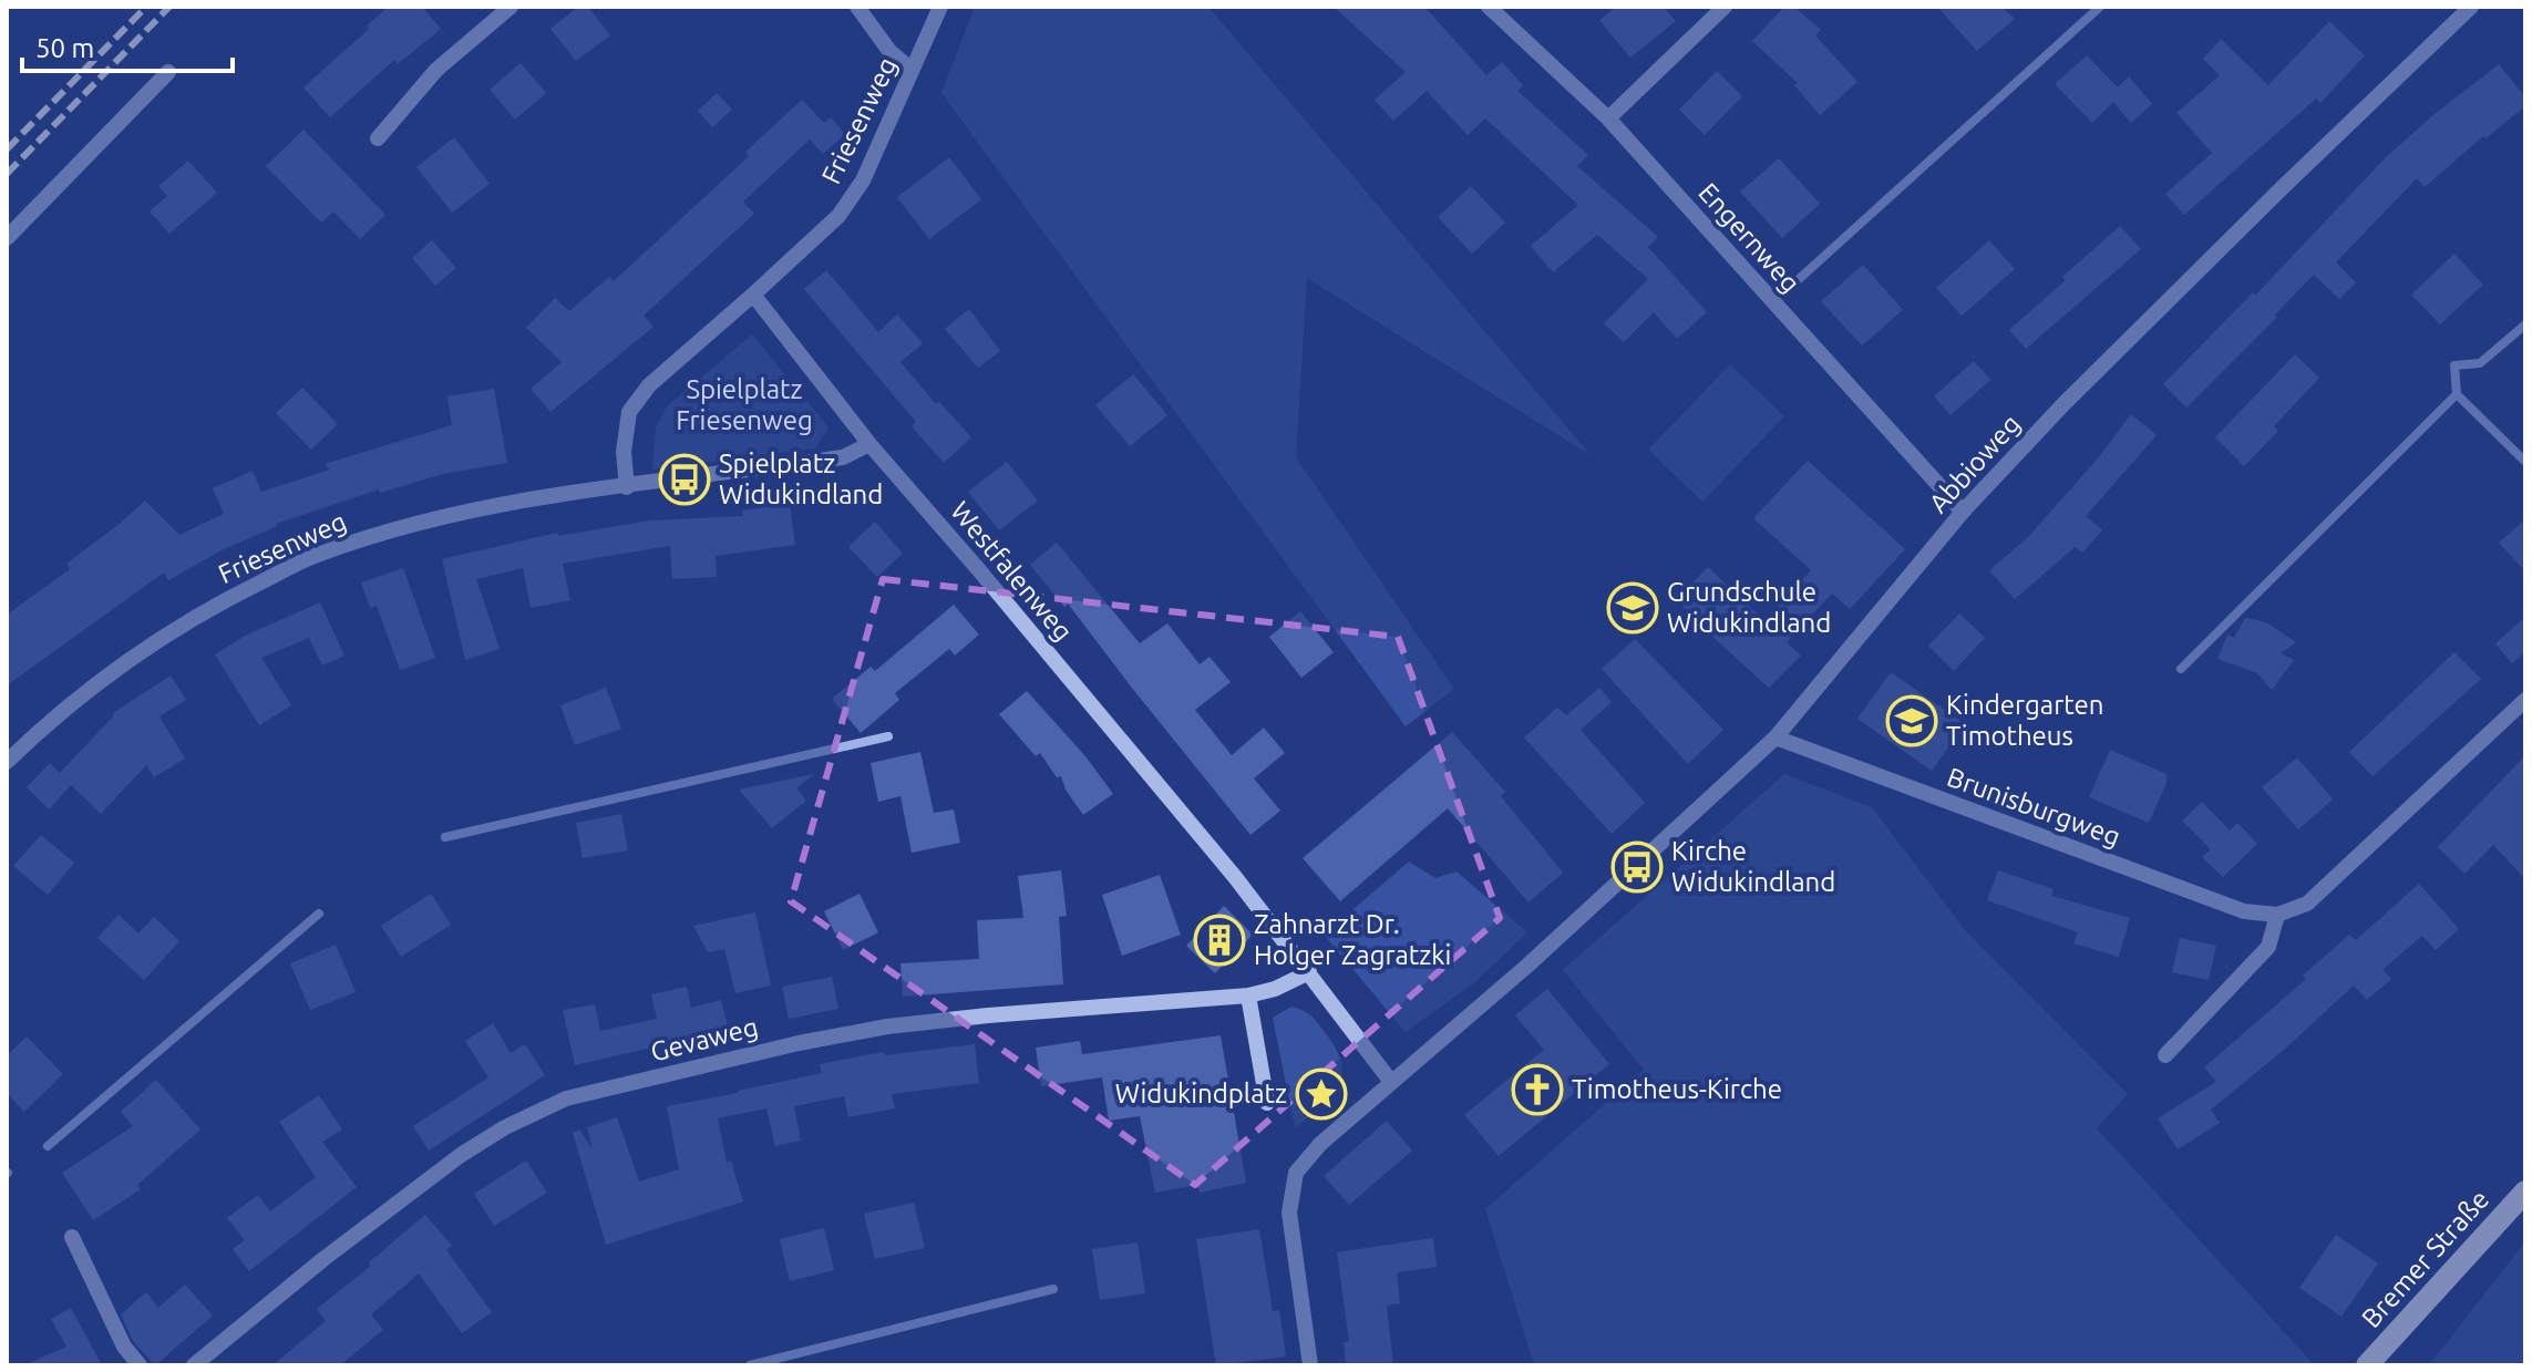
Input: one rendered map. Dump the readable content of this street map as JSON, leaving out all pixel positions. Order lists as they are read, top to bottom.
{
  "streets": {
    "main road": ["Bremer Straße"],
    "street": [
      "Friesenweg",
      "Engernweg",
      "Abbioweg",
      "Westfalenweg",
      "Brunisburgweg",
      "Gevaweg"
    ]
  },
  "crossings": [
    ["Friesenweg", "Westfalenweg"],
    ["Engernweg", "Abbioweg"],
    ["Abbioweg", "Brunisburgweg"],
    ["Westfalenweg", "Gevaweg"]
  ],
  "parks": ["Spielplatz Friesenweg"],
  "places": {
    "bus stop": ["Spielplatz Widukindland", "Kirche Widukindland"],
    "school or university": ["Grundschule Widukindland", "Kindergarten Timotheus"],
    "building": ["Zahnarzt Dr. Holger Zagratzki"],
    "church": ["Timotheus-Kirche"],
    "place": ["Widukindplatz"]
  },
  "scale_bar": "50 m"
}
